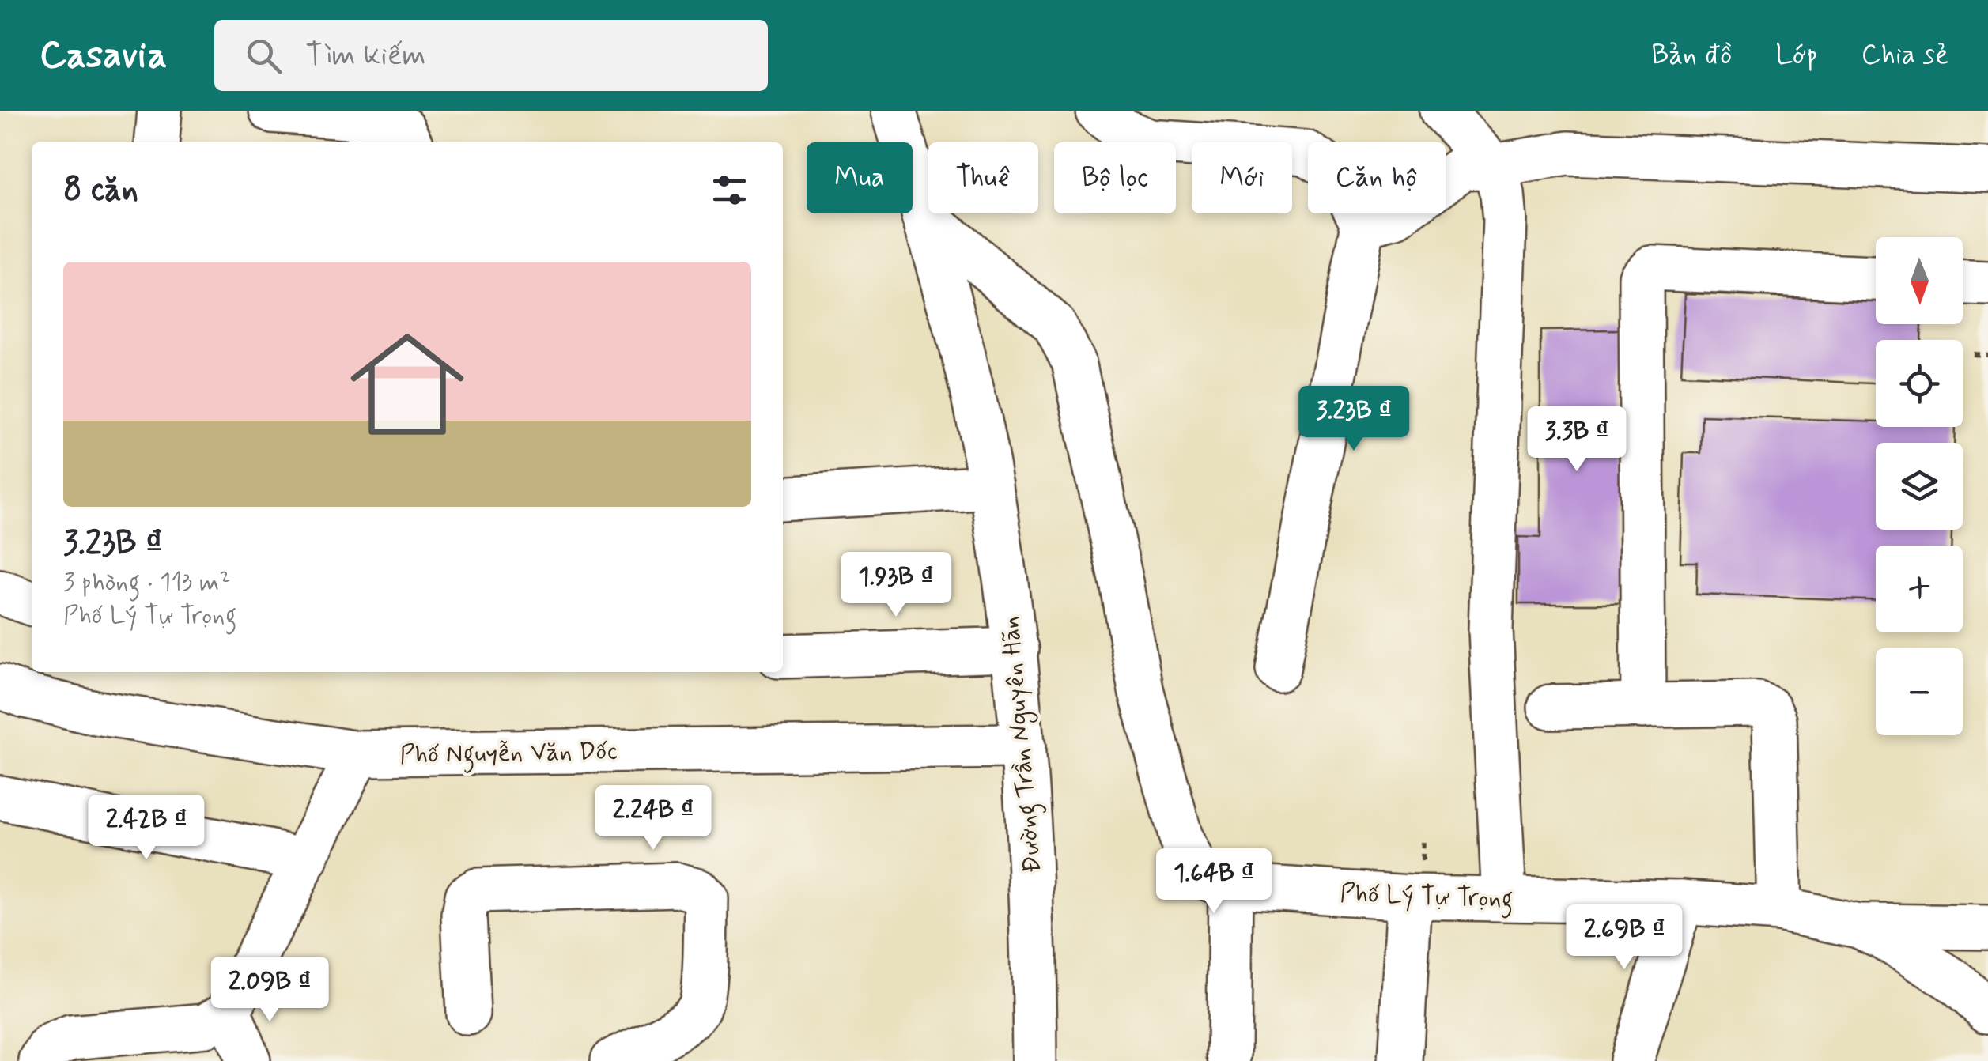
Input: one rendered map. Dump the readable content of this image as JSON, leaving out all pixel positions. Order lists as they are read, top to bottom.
{
  "streets": {
    "street": ["Đường Trần Nguyên Hãn", "Phố Nguyễn Văn Dốc", "Phố Lý Tự Trọng"]
  },
  "crossings": [
    ["Đường Trần Nguyên Hãn", "Phố Nguyễn Văn Dốc"],
    ["Đường Trần Nguyên Hãn", "Phố Lý Tự Trọng"]
  ],
  "north": "bottom",
  "page": {
    "header": "Casavia",
    "search": "Tìm kiếm",
    "nav": ["Bản đồ", "Lớp", "Chia sẻ"],
    "chip": [
      "Mua",
      "Thuê",
      "Bộ lọc",
      "Mới",
      "Căn hộ"
    ],
    "heading": "8 căn",
    "map_buttons": ["+", "−"],
    "list": [
      {
        "name": "3.23B ₫",
        "note": "3 phòng · 113 m² · Phố Lý Tự Trọng"
      }
    ],
    "price": [
      "3.23B ₫",
      "3.3B ₫",
      "1.93B ₫",
      "2.24B ₫",
      "2.42B ₫",
      "1.64B ₫",
      "2.69B ₫",
      "2.09B ₫"
    ]
  }
}
